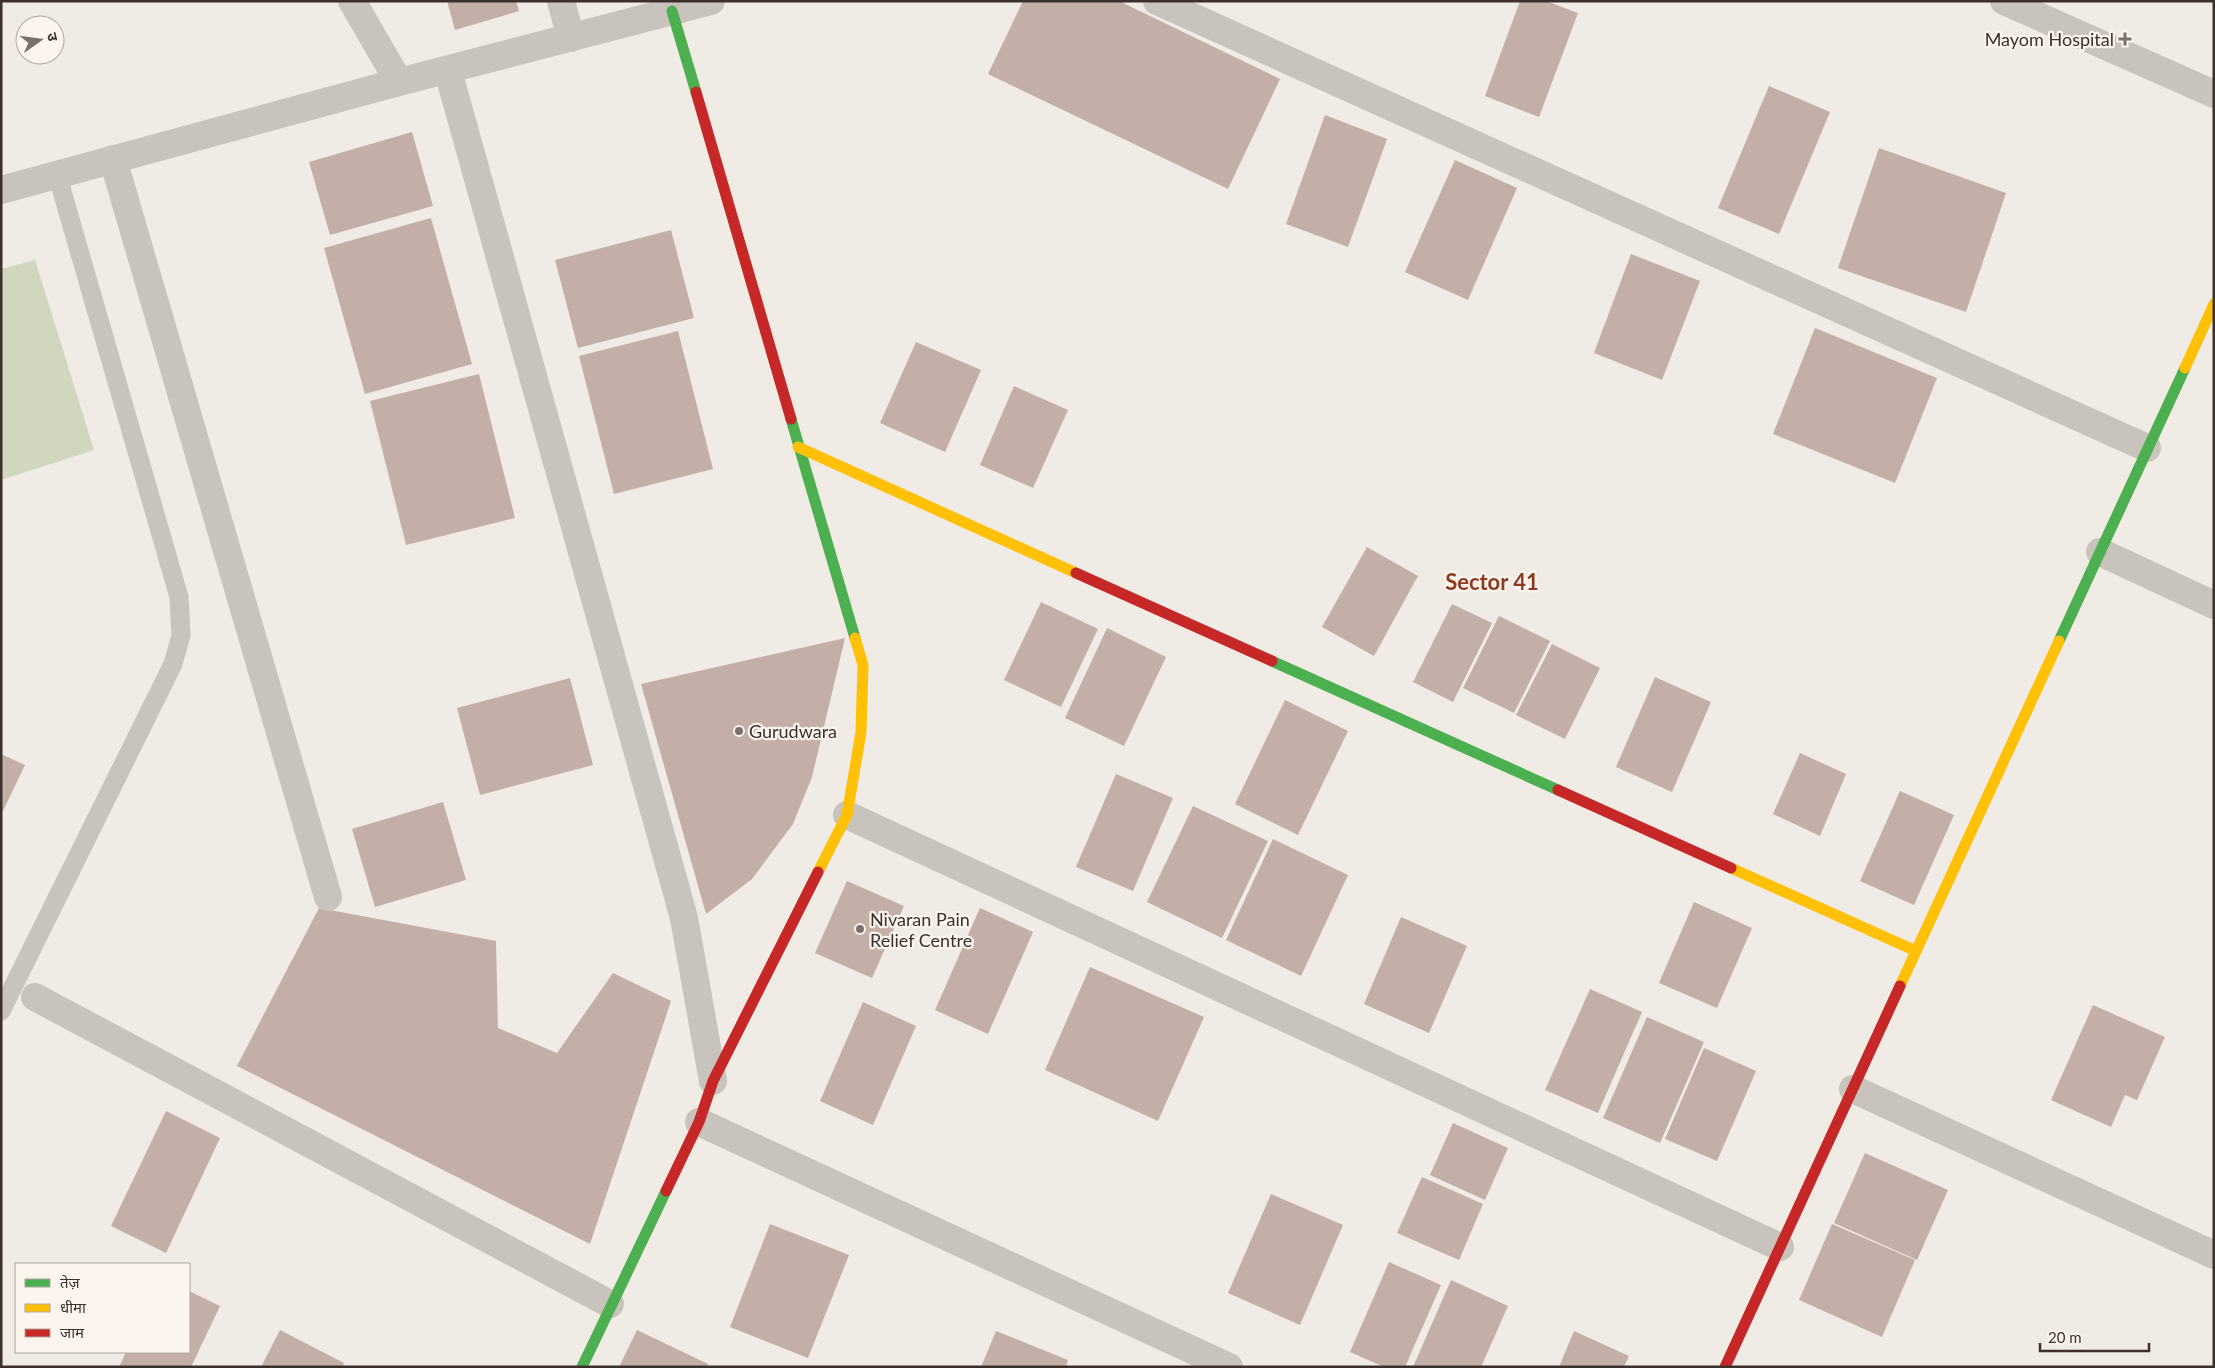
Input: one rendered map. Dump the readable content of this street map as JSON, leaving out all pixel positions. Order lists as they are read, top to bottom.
{
  "districts": ["Sector 41"],
  "places": {
    "health": ["Mayom Hospital"],
    "other": ["Gurudwara", "Nivaran Pain Relief Centre"]
  },
  "legend": ["तेज़", "धीमा", "जाम"],
  "scale_bar": "20 m",
  "north": "right"
}
